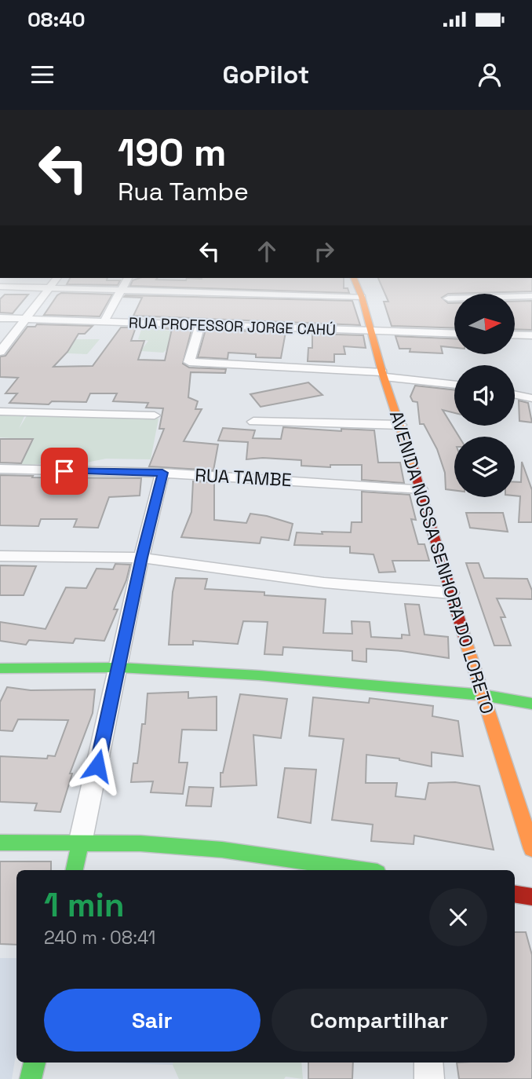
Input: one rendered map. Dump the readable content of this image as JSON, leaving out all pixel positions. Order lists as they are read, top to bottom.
{
  "streets": {
    "street": ["RUA PROFESSOR JORGE CAHÚ", "RUA TAMBE", "AVENIDA NOSSA SENHORA DO LORETO"]
  },
  "crossings": [
    ["RUA PROFESSOR JORGE CAHÚ", "AVENIDA NOSSA SENHORA DO LORETO"],
    ["RUA TAMBE", "AVENIDA NOSSA SENHORA DO LORETO"]
  ],
  "north": "right",
  "page": {
    "status": "08:40",
    "header": "GoPilot",
    "turn": ["190 m", "Rua Tambe"],
    "heading": ["1 min", "240 m · 08:41"],
    "buttons": ["Sair", "Compartilhar"]
  }
}
